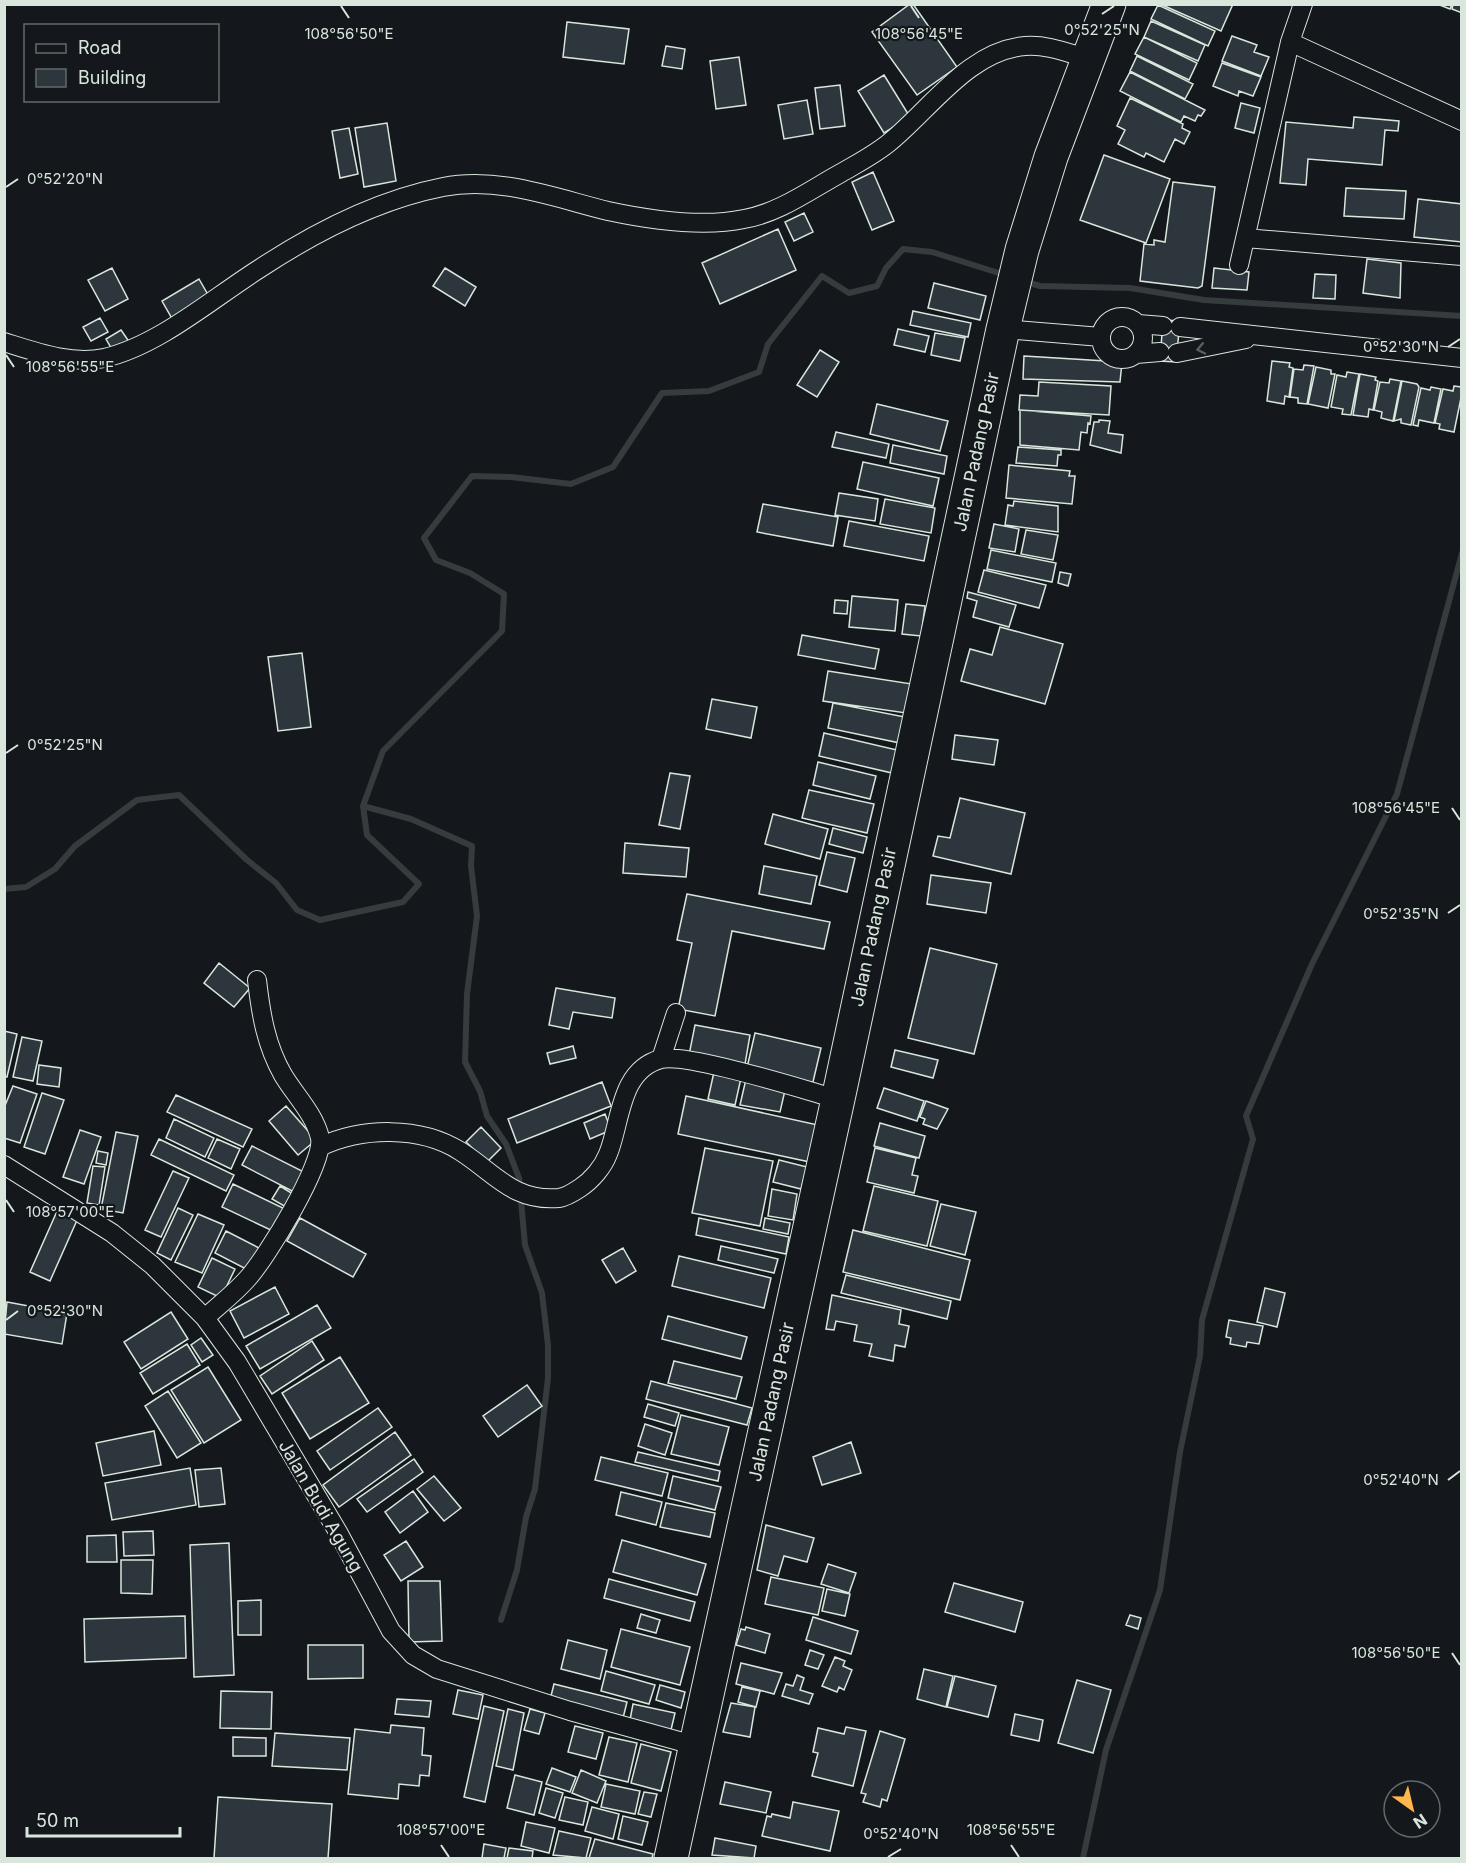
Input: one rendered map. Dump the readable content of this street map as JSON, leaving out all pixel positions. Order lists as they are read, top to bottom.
{
  "streets": {
    "highway": ["Jalan Padang Pasir"],
    "street": ["Jalan Budi Agung"]
  },
  "crossings": [
    ["Jalan Padang Pasir", "Jalan Budi Agung"]
  ],
  "legend": ["Road", "Building"],
  "scale_bar": "50 m",
  "north": "bottom right",
  "coordinates": [
    "0°52'25\"N",
    "108°56'50\"E",
    "108°56'45\"E",
    "0°52'20\"N",
    "0°52'30\"N",
    "108°56'55\"E",
    "0°52'35\"N",
    "108°57'00\"E",
    "0°52'40\"N"
  ]
}
